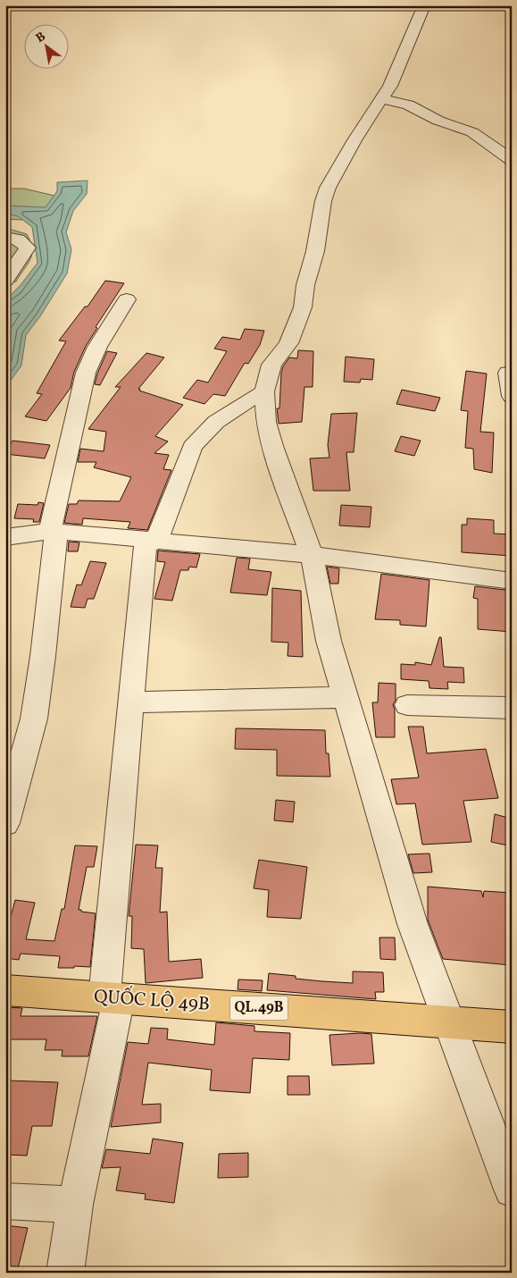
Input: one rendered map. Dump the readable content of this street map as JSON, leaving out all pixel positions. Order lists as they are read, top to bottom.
{
  "streets": {
    "main road": ["QUỐC LỘ 49B", "QL.49B"]
  },
  "north": "top left"
}
